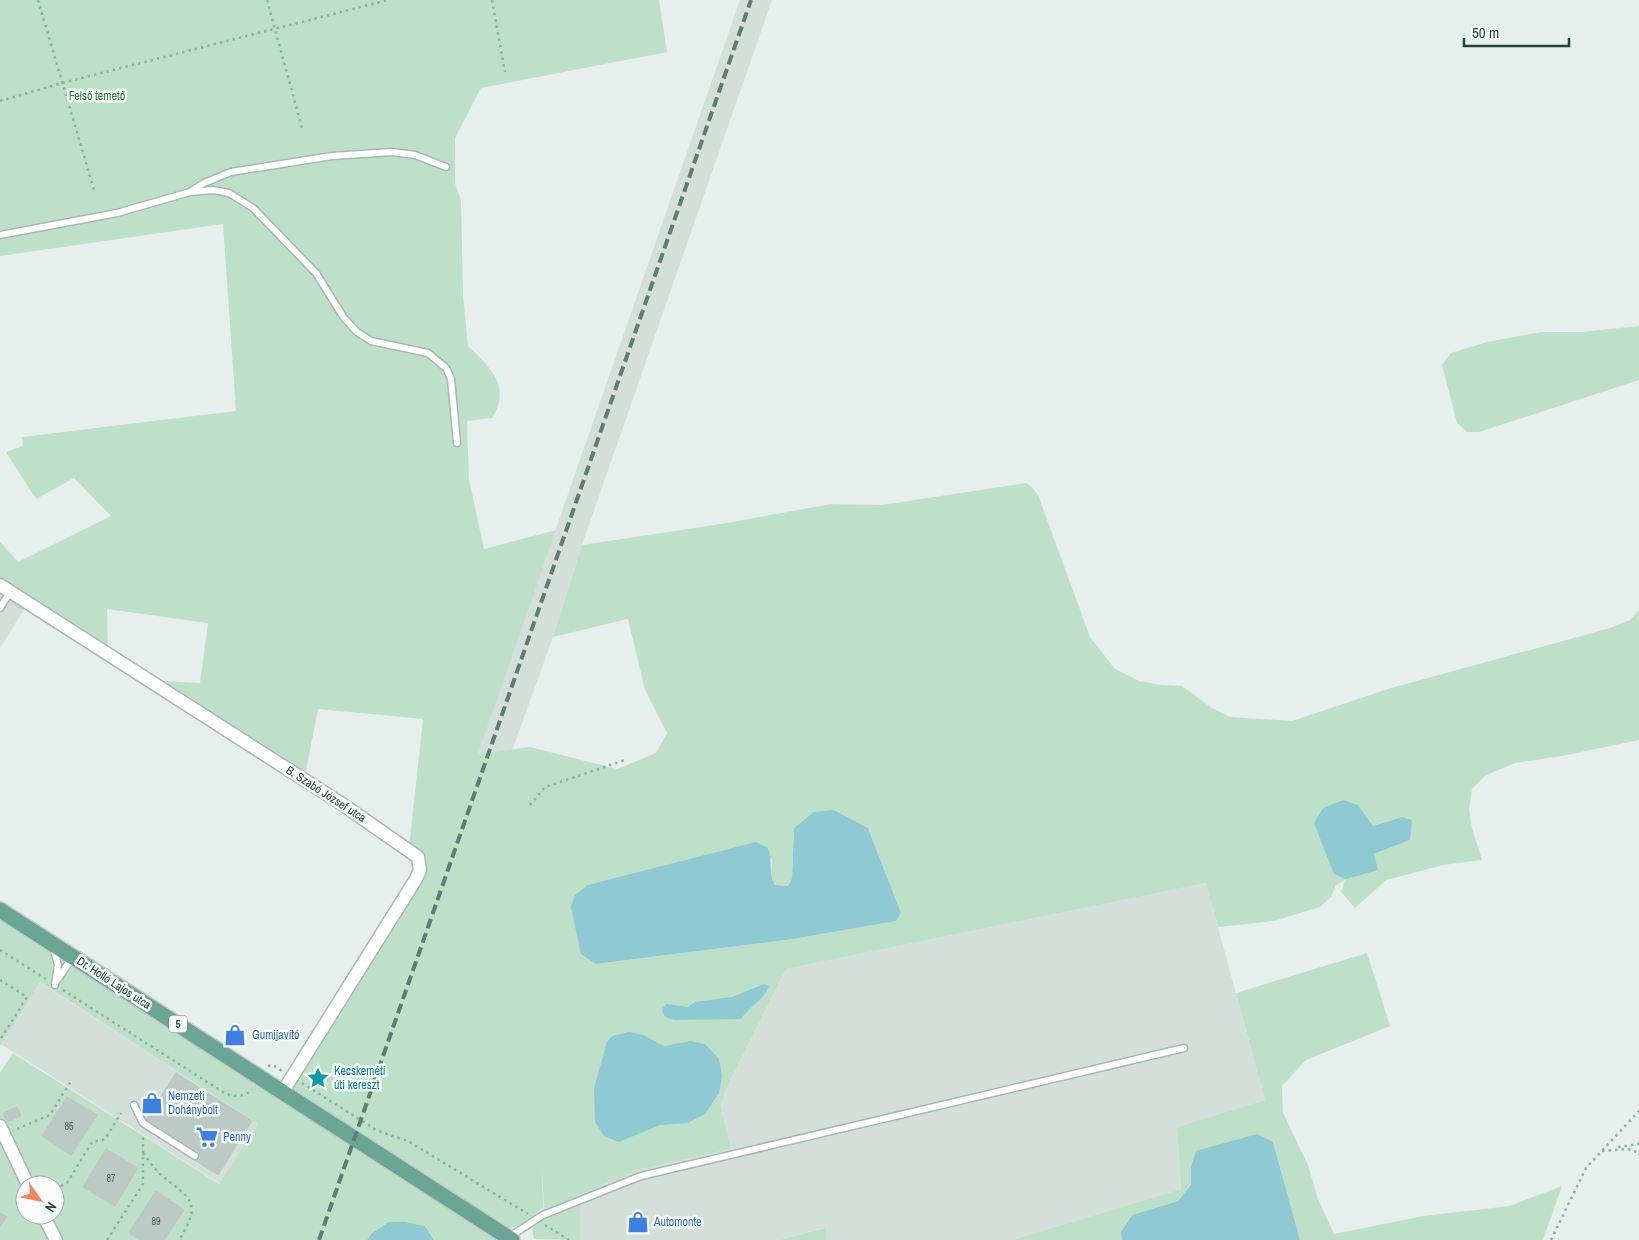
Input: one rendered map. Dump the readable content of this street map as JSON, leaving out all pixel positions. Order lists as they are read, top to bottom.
{
  "streets": {
    "main road": ["Dr. Holló Lajos utca", "5"],
    "street": ["B. Szabó József utca"]
  },
  "crossings": [
    ["B. Szabó József utca", "Dr. Holló Lajos utca"]
  ],
  "parks": ["Felső temető"],
  "places": {
    "shop": ["Gumijavító", "Nemzeti Dohánybolt", "Automonte"],
    "place": ["Kecskeméti úti kereszt"],
    "supermarket": ["Penny"]
  },
  "house_numbers": ["85", "87", "89"],
  "scale_bar": "50 m",
  "north": "bottom right"
}
